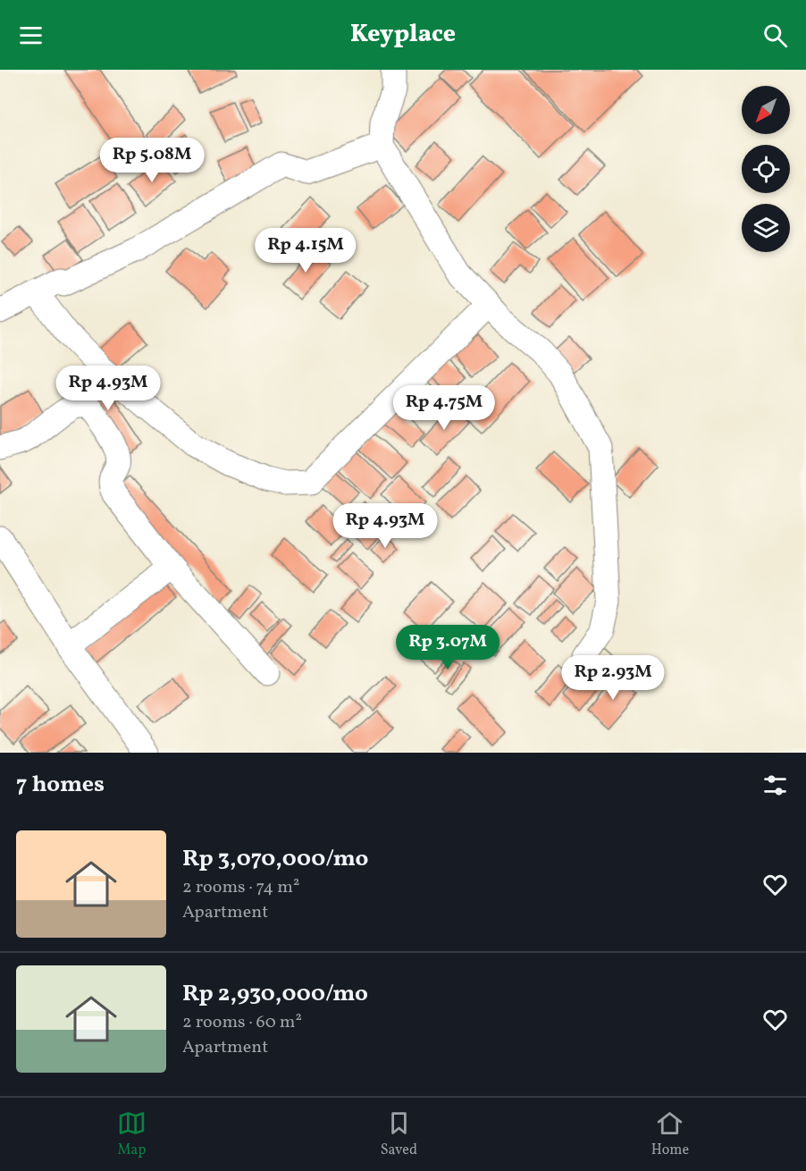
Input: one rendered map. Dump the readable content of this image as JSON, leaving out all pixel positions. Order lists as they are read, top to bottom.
{
  "north": "bottom left",
  "page": {
    "header": "Keyplace",
    "price": [
      "Rp 5.08M",
      "Rp 4.15M",
      "Rp 4.93M",
      "Rp 4.75M",
      "Rp 4.93M",
      "Rp 3.07M",
      "Rp 2.93M"
    ],
    "heading": "7 homes",
    "list": [
      {
        "name": "Rp 3,070,000/mo",
        "note": "2 rooms · 74 m² · Apartment"
      },
      {
        "name": "Rp 2,930,000/mo",
        "note": "2 rooms · 60 m² · Apartment"
      }
    ],
    "tabs": ["Map", "Saved", "Home"]
  }
}
